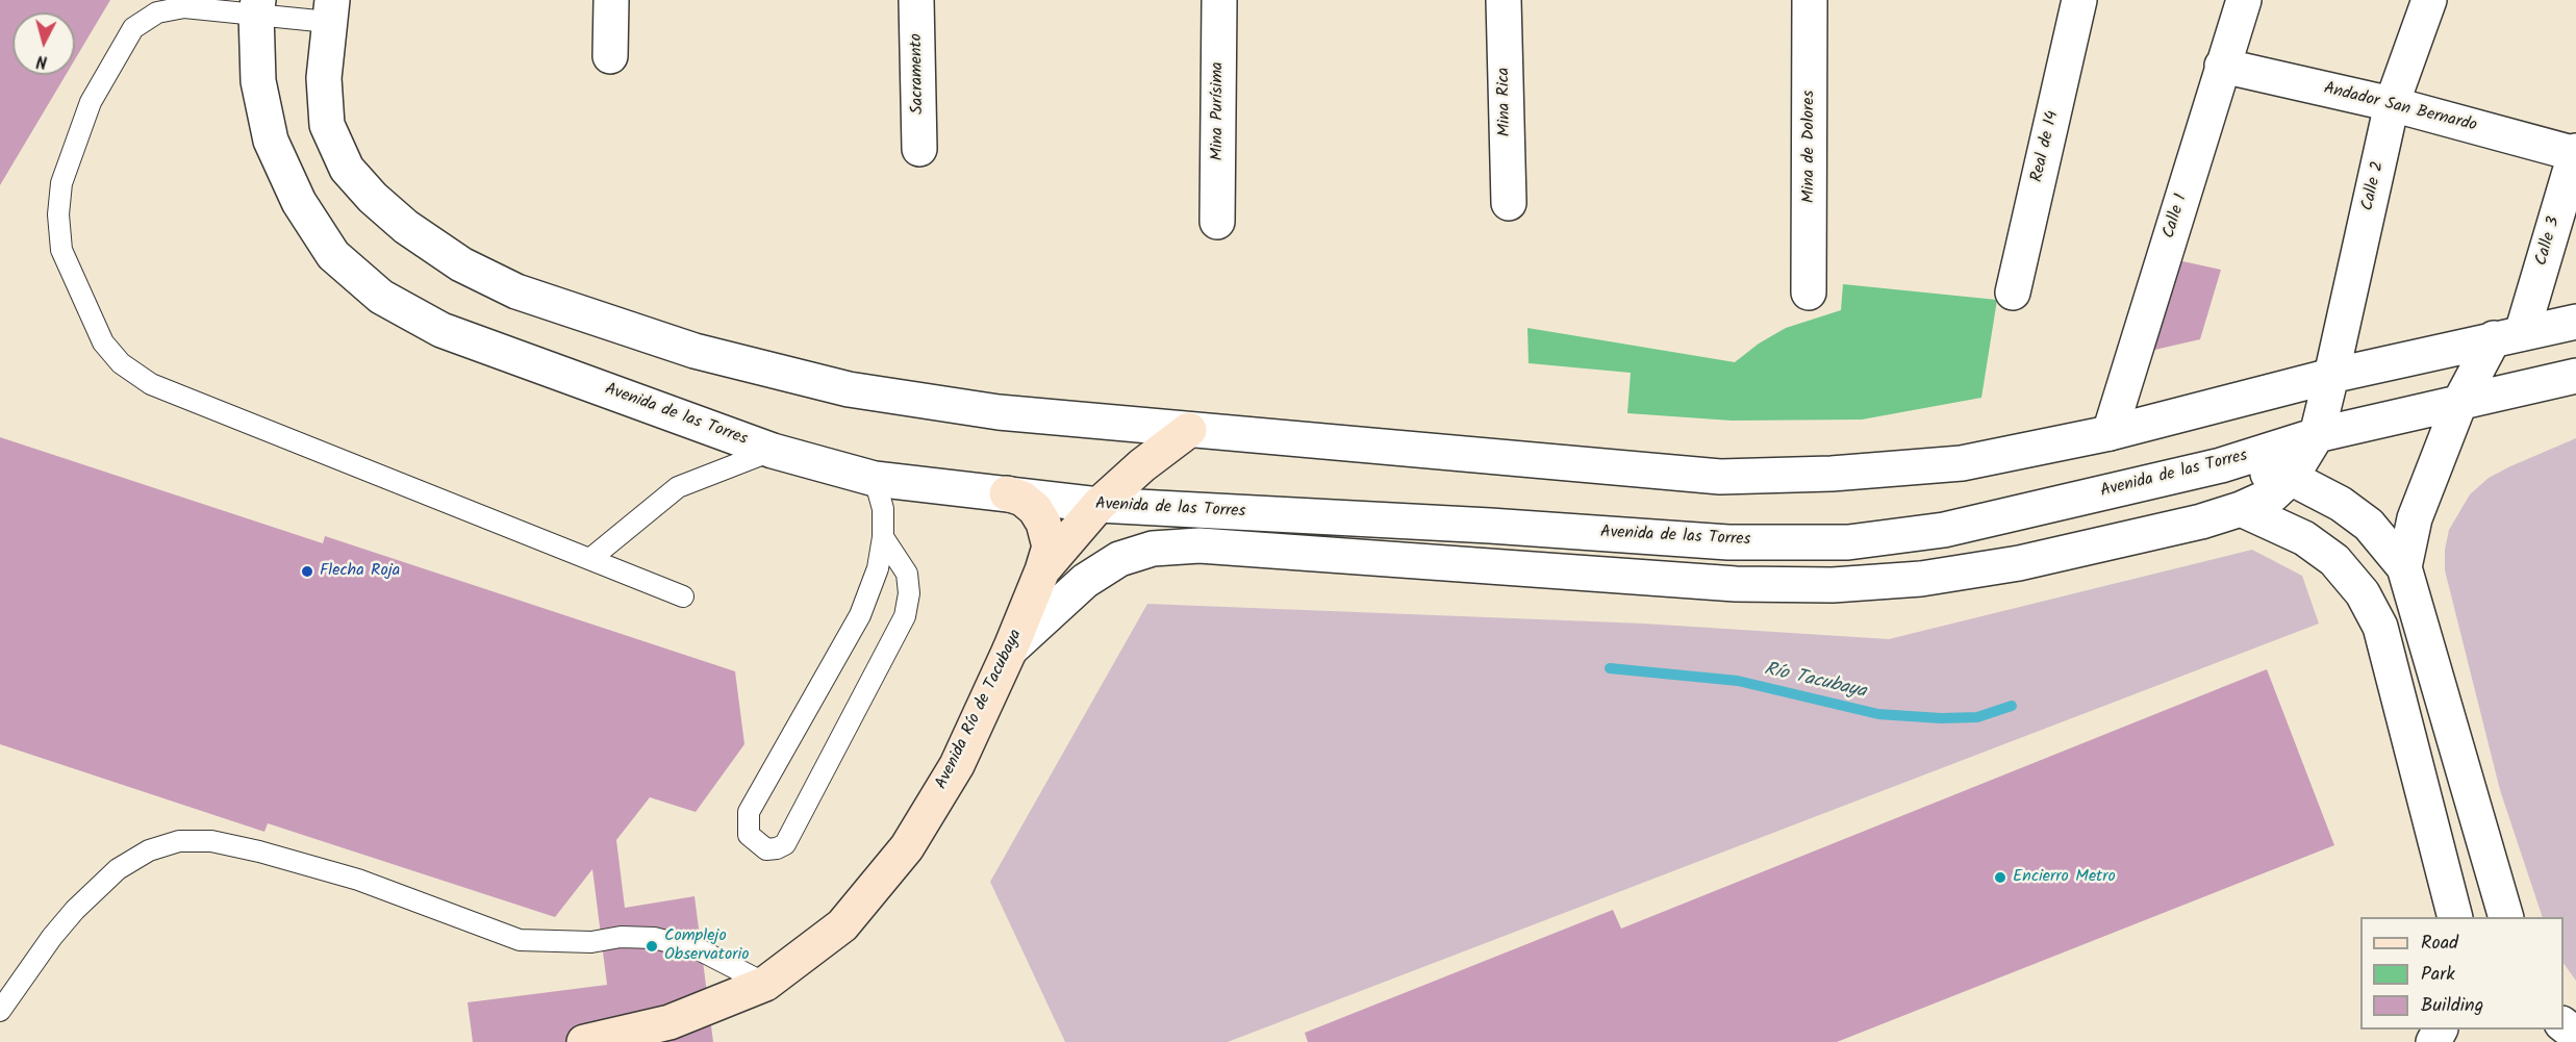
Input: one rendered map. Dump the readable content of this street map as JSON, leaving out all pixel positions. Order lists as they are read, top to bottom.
{
  "streets": {
    "main road": ["Avenida Río de Tacubaya"],
    "street": [
      "Sacramento",
      "Mina Rica",
      "Andador San Bernardo",
      "Mina Purísima",
      "Mina de Dolores",
      "Real de 14",
      "Calle 2",
      "Calle 1",
      "Calle 3",
      "Avenida de las Torres"
    ]
  },
  "crossings": [
    ["Andador San Bernardo", "Calle 2"],
    ["Andador San Bernardo", "Calle 1"],
    ["Andador San Bernardo", "Calle 3"],
    ["Calle 2", "Avenida de las Torres"],
    ["Calle 3", "Avenida de las Torres"],
    ["Avenida de las Torres", "Avenida Río de Tacubaya"]
  ],
  "water": ["Río Tacubaya"],
  "places": ["Flecha Roja", "Encierro Metro", "Complejo Observatorio"],
  "legend": ["Road", "Park", "Building"],
  "north": "bottom"
}
